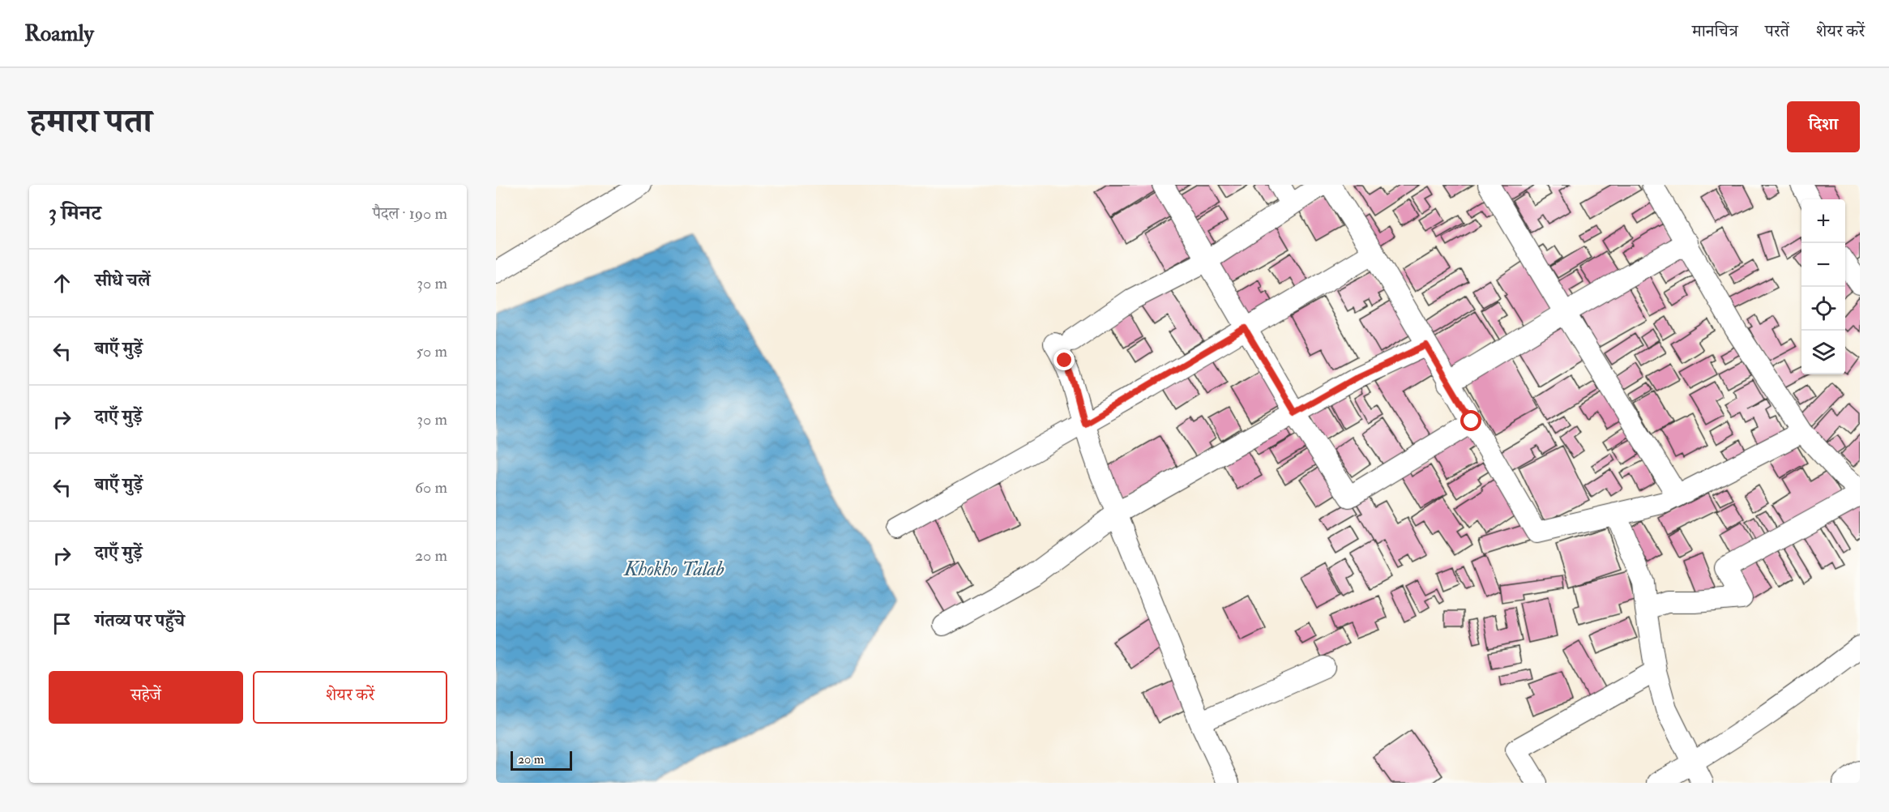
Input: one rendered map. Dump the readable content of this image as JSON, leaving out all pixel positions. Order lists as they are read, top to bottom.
{
  "water": ["Khokho Talab"],
  "scale_bar": "20 m",
  "page": {
    "header": "Roamly",
    "nav": ["मानचित्र", "परतें", "शेयर करें"],
    "title": "हमारा पता",
    "buttons": [
      "दिशा",
      ["सहेजें", "शेयर करें"]
    ],
    "heading": ["3 मिनट", "पैदल · 190 m"],
    "map_buttons": ["+", "−"],
    "list": [
      ["सीधे चलें", "30 m"],
      ["बाएँ मुड़ें", "50 m"],
      ["दाएँ मुड़ें", "30 m"],
      ["बाएँ मुड़ें", "60 m"],
      ["दाएँ मुड़ें", "20 m"],
      "गंतव्य पर पहुँचे"
    ],
    "scale": "20 m"
  }
}
